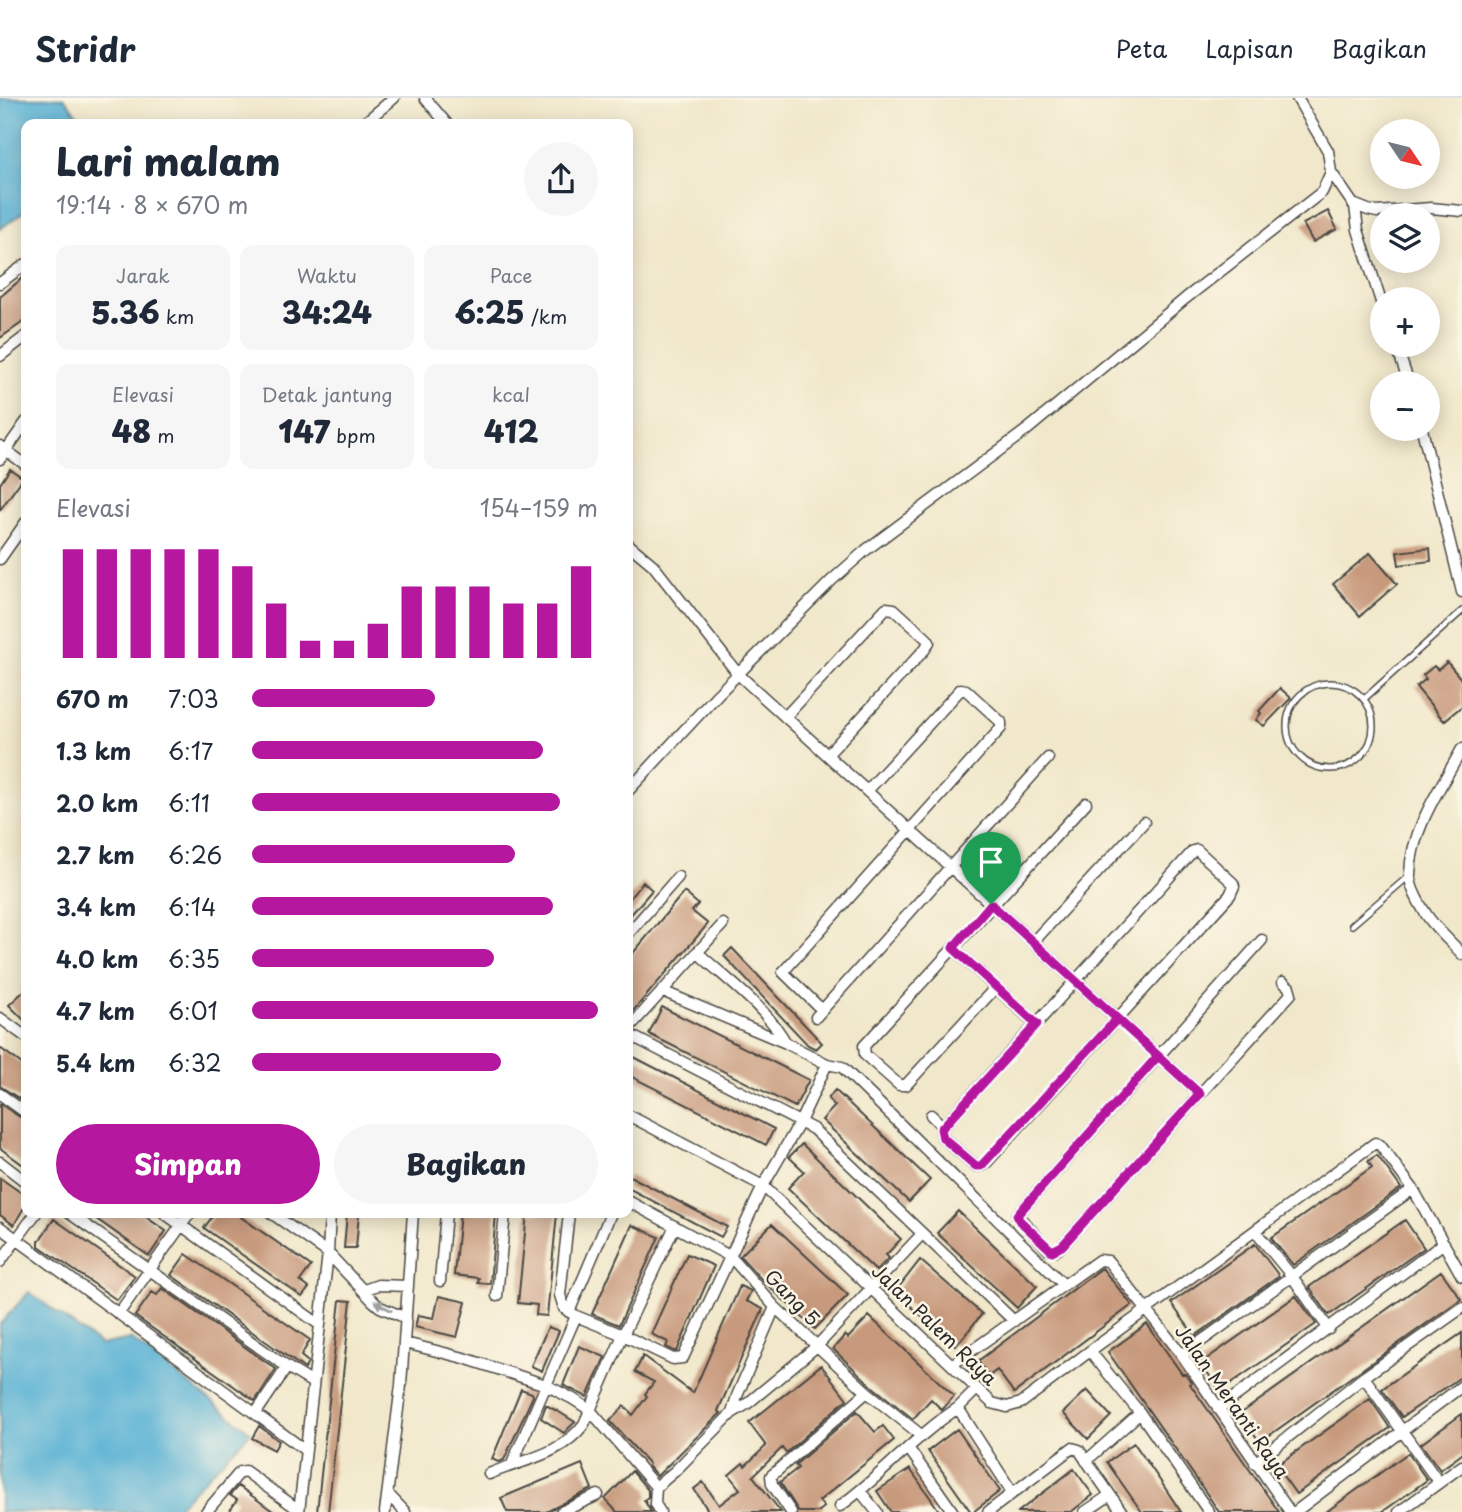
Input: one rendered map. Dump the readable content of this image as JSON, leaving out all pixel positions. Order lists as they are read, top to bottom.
{
  "streets": {
    "street": ["Gang 5", "Jalan Palem Raya", "Jalan Meranti Raya"]
  },
  "crossings": [
    ["Jalan Palem Raya", "Jalan Meranti Raya"]
  ],
  "north": "bottom right",
  "page": {
    "header": "Stridr",
    "nav": ["Peta", "Lapisan", "Bagikan"],
    "map_buttons": ["+", "−"],
    "heading": ["Lari malam", "19:14 · 8 × 670 m"],
    "stats": [
      ["Jarak", "5.36 km"],
      ["Waktu", "34:24"],
      ["Pace", "6:25 /km"],
      ["Elevasi", "48 m"],
      ["Detak jantung", "147 bpm"],
      ["kcal", "412"]
    ],
    "chart": ["Elevasi", "154–159 m"],
    "list": [
      {
        "name": "670 m",
        "note": "7:03"
      },
      {
        "name": "1.3 km",
        "note": "6:17"
      },
      {
        "name": "2.0 km",
        "note": "6:11"
      },
      {
        "name": "2.7 km",
        "note": "6:26"
      },
      {
        "name": "3.4 km",
        "note": "6:14"
      },
      {
        "name": "4.0 km",
        "note": "6:35"
      },
      {
        "name": "4.7 km",
        "note": "6:01"
      },
      {
        "name": "5.4 km",
        "note": "6:32"
      }
    ],
    "buttons": ["Simpan", "Bagikan"]
  }
}
